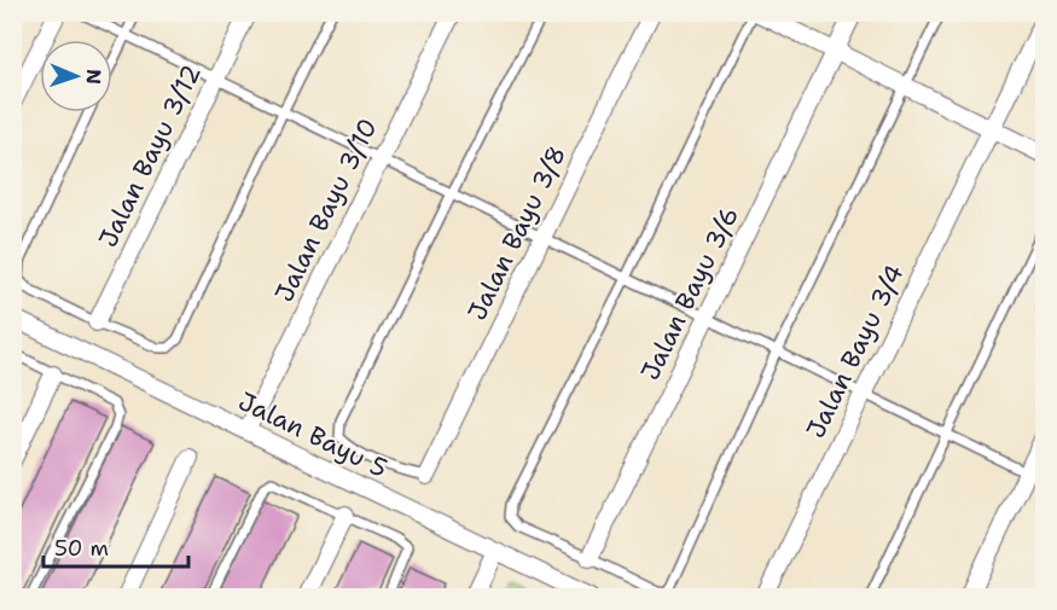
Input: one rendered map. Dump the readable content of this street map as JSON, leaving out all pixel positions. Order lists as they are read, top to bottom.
{
  "streets": {
    "street": [
      "Jalan Bayu 3/12",
      "Jalan Bayu 3/10",
      "Jalan Bayu 3/8",
      "Jalan Bayu 3/6",
      "Jalan Bayu 3/4",
      "Jalan Bayu 5"
    ]
  },
  "crossings": [
    ["Jalan Bayu 3/10", "Jalan Bayu 5"]
  ],
  "scale_bar": "50 m",
  "north": "right"
}
